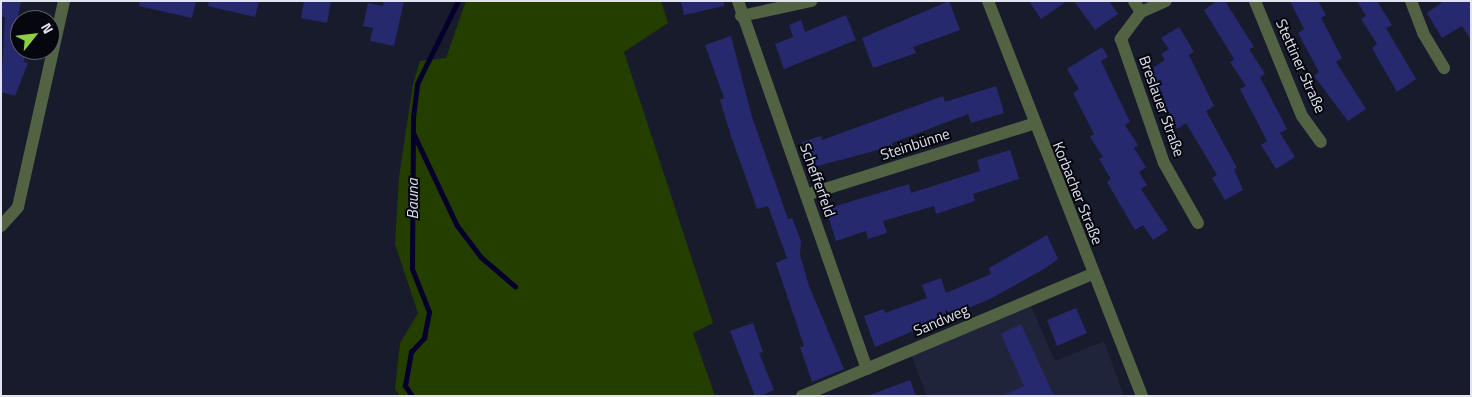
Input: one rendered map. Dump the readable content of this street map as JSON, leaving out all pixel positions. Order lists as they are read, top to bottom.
{
  "streets": {
    "street": [
      "Stettiner Straße",
      "Breslauer Straße",
      "Steinbünne",
      "Schefferfeld",
      "Korbacher Straße",
      "Sandweg"
    ]
  },
  "crossings": [
    ["Steinbünne", "Schefferfeld"],
    ["Steinbünne", "Korbacher Straße"],
    ["Schefferfeld", "Sandweg"],
    ["Korbacher Straße", "Sandweg"]
  ],
  "water": ["Bauna"],
  "north": "top right"
}
